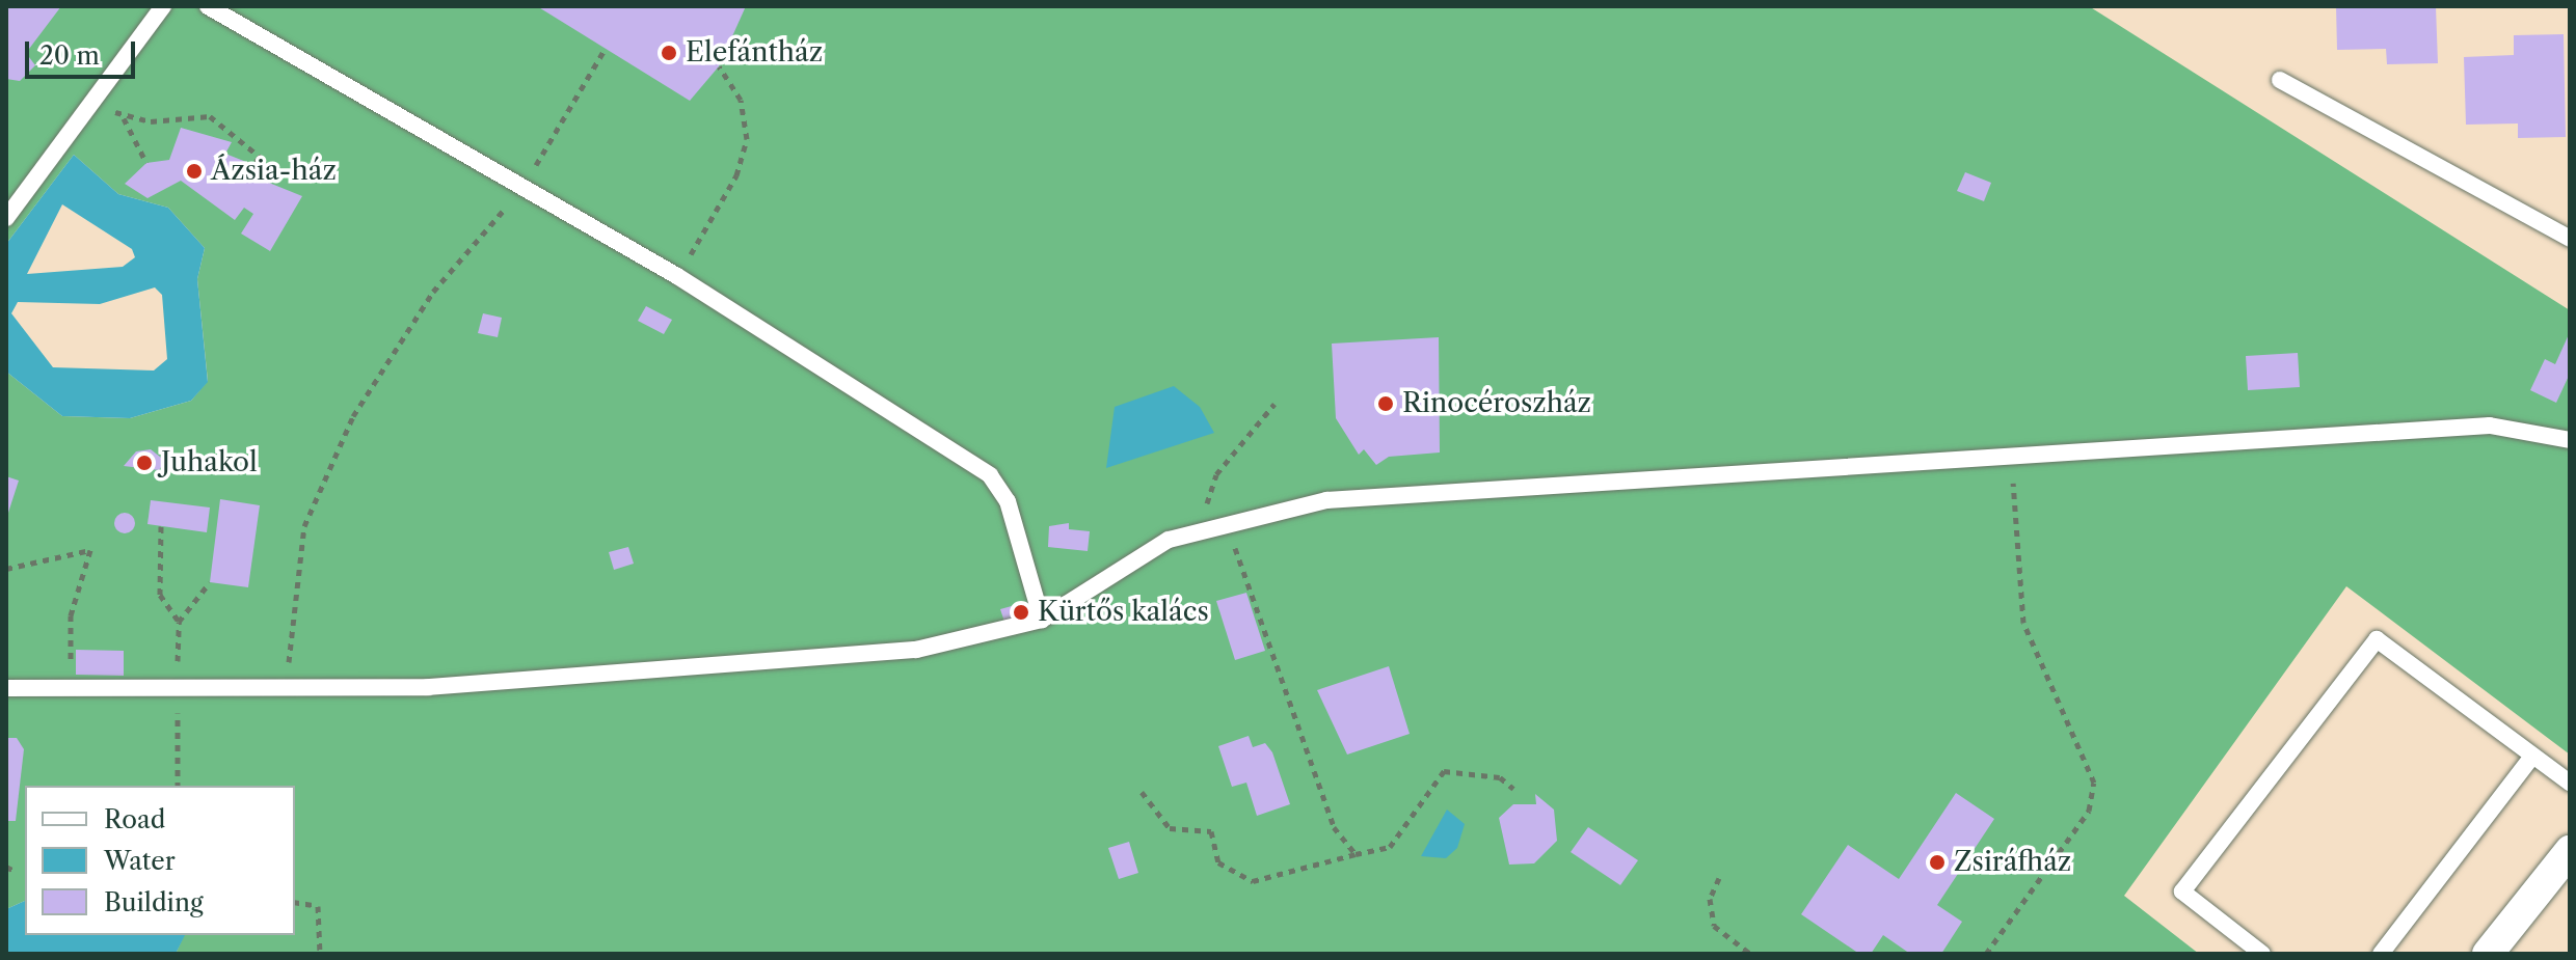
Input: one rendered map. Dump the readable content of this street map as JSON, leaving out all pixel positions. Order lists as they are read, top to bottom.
{
  "places": [
    "Elefántház",
    "Ázsia-ház",
    "Rinocéroszház",
    "Juhakol",
    "Kürtős kalács",
    "Zsiráfház"
  ],
  "legend": ["Road", "Water", "Building"],
  "scale_bar": "20 m"
}
